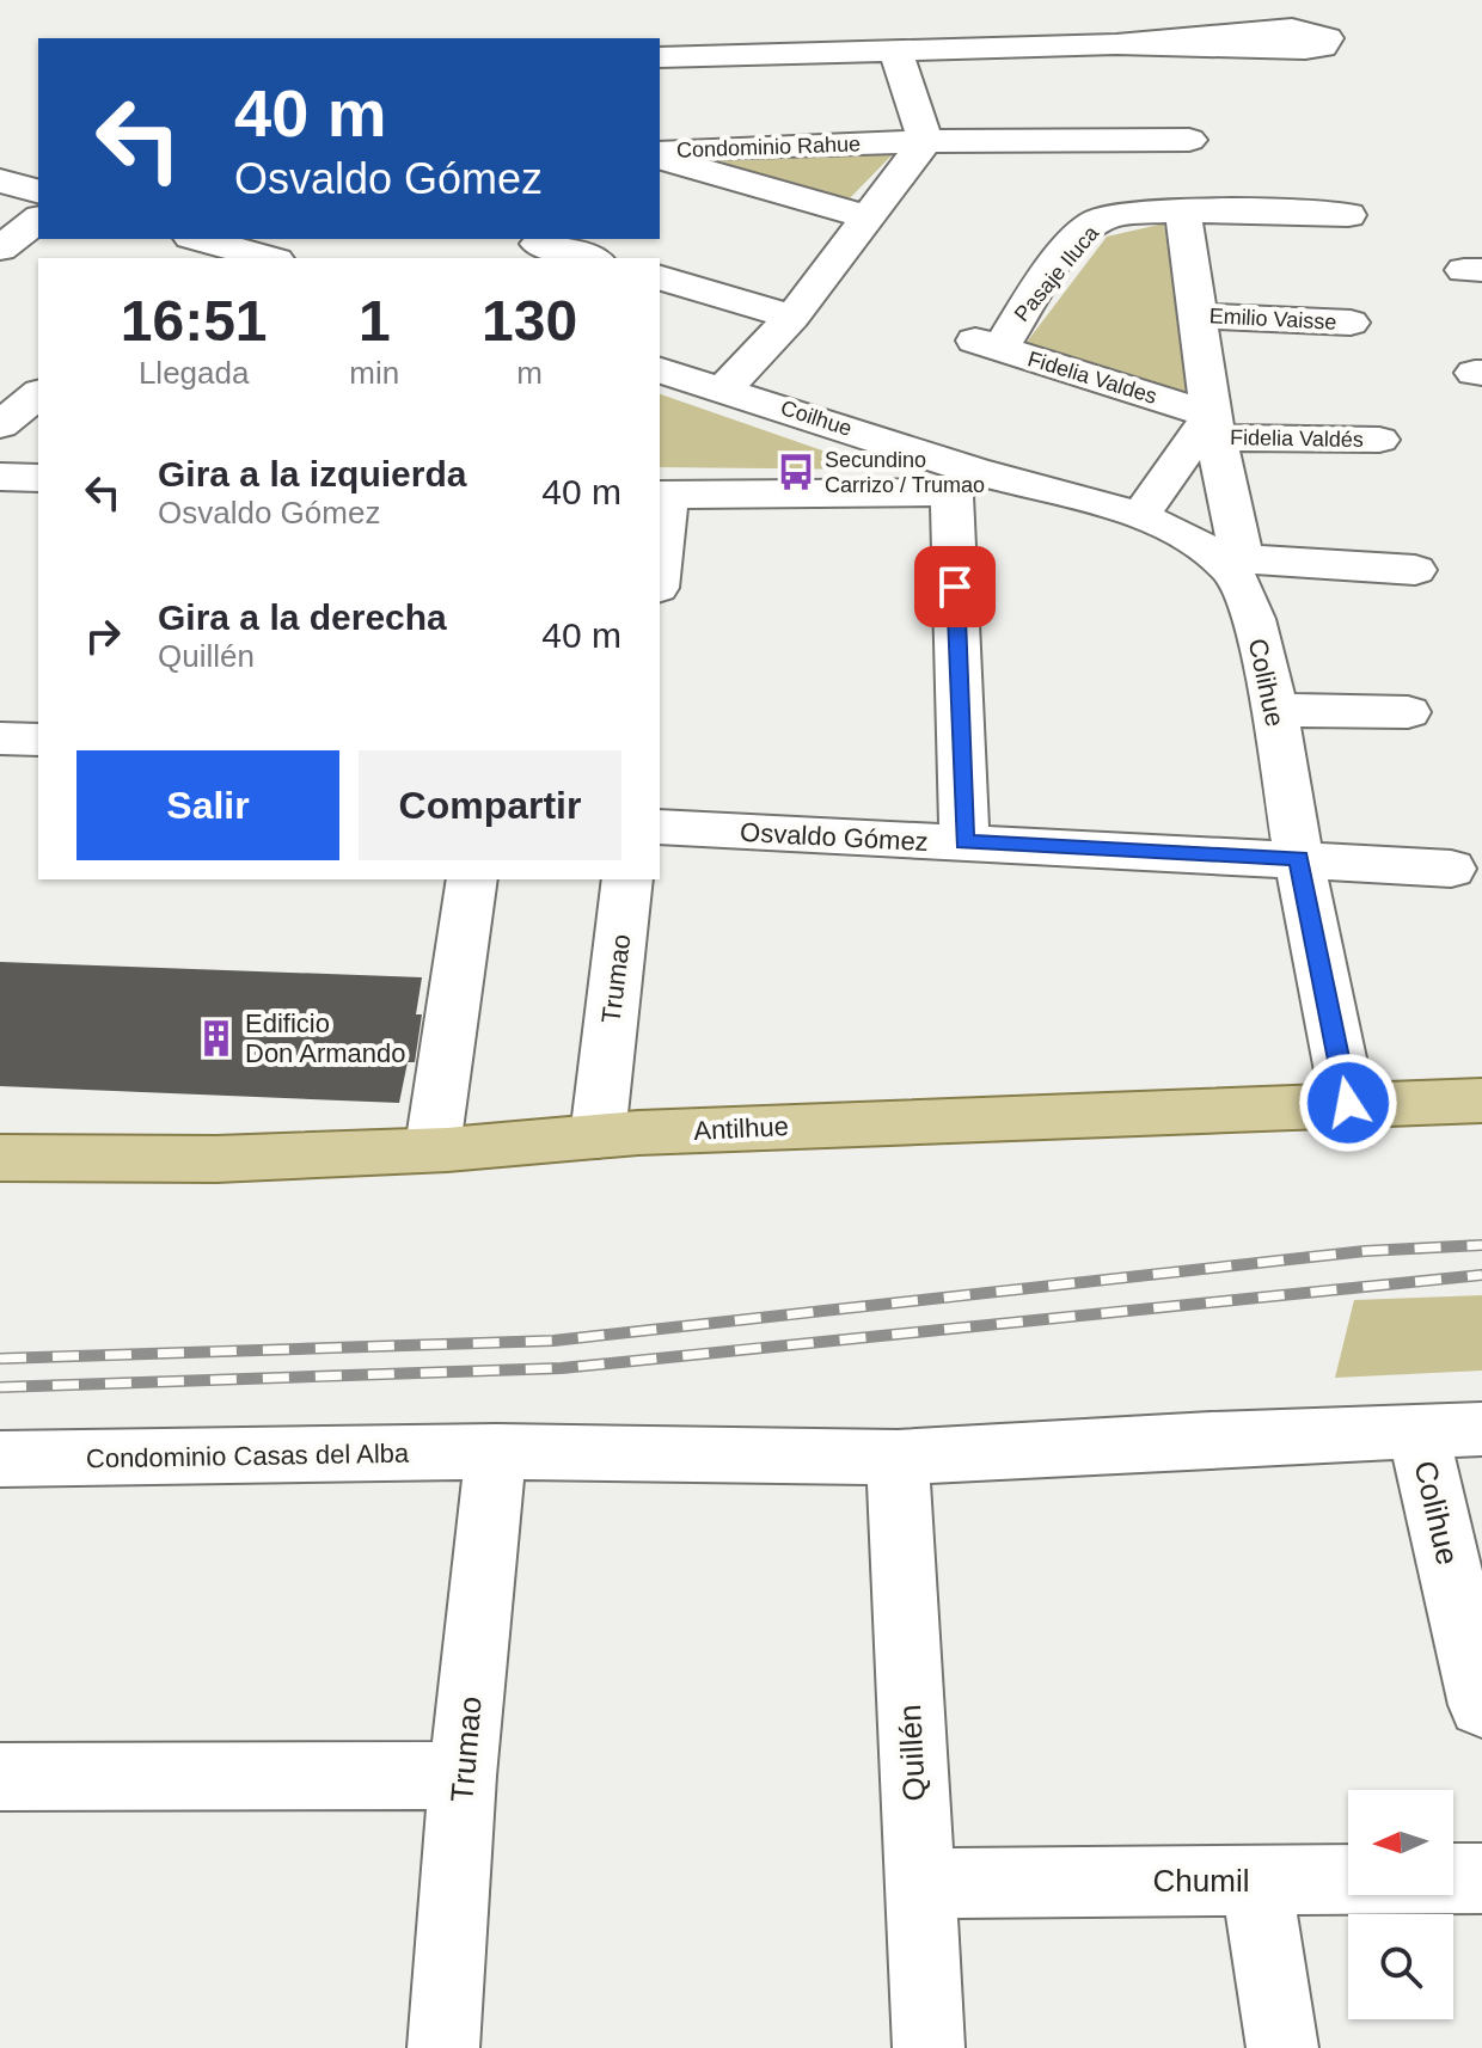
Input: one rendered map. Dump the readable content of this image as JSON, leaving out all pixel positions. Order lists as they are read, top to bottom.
{
  "streets": {
    "main road": ["Antilhue"],
    "street": [
      "Condominio Rahue",
      "Pasaje Iluca",
      "Emilio Vaisse",
      "Fidelia Valdes",
      "Coilhue",
      "Fidelia Valdés",
      "Colihue",
      "Osvaldo Gómez",
      "Trumao",
      "Condominio Casas del Alba",
      "Quillén",
      "Chumil"
    ]
  },
  "crossings": [
    ["Pasaje Iluca", "Fidelia Valdes"],
    ["Pasaje Iluca", "Colihue"],
    ["Emilio Vaisse", "Colihue"],
    ["Fidelia Valdes", "Fidelia Valdés"],
    ["Fidelia Valdes", "Colihue"],
    ["Fidelia Valdés", "Colihue"],
    ["Colihue", "Osvaldo Gómez"],
    ["Colihue", "Antilhue"],
    ["Trumao", "Antilhue"],
    ["Trumao", "Condominio Casas del Alba"],
    ["Quillén", "Chumil"]
  ],
  "places": {
    "bus stop": ["Secundino Carrizo / Trumao"],
    "building": ["Edificio Don Armando"]
  },
  "north": "left",
  "page": {
    "turn": ["40 m", "Osvaldo Gómez"],
    "eta": [
      "16:51",
      "Llegada",
      "1",
      "min",
      "130",
      "m"
    ],
    "list": [
      {
        "name": "Gira a la izquierda",
        "note": "Osvaldo Gómez",
        "value": "40 m"
      },
      {
        "name": "Gira a la derecha",
        "note": "Quillén",
        "value": "40 m"
      }
    ],
    "buttons": ["Salir", "Compartir"]
  }
}
